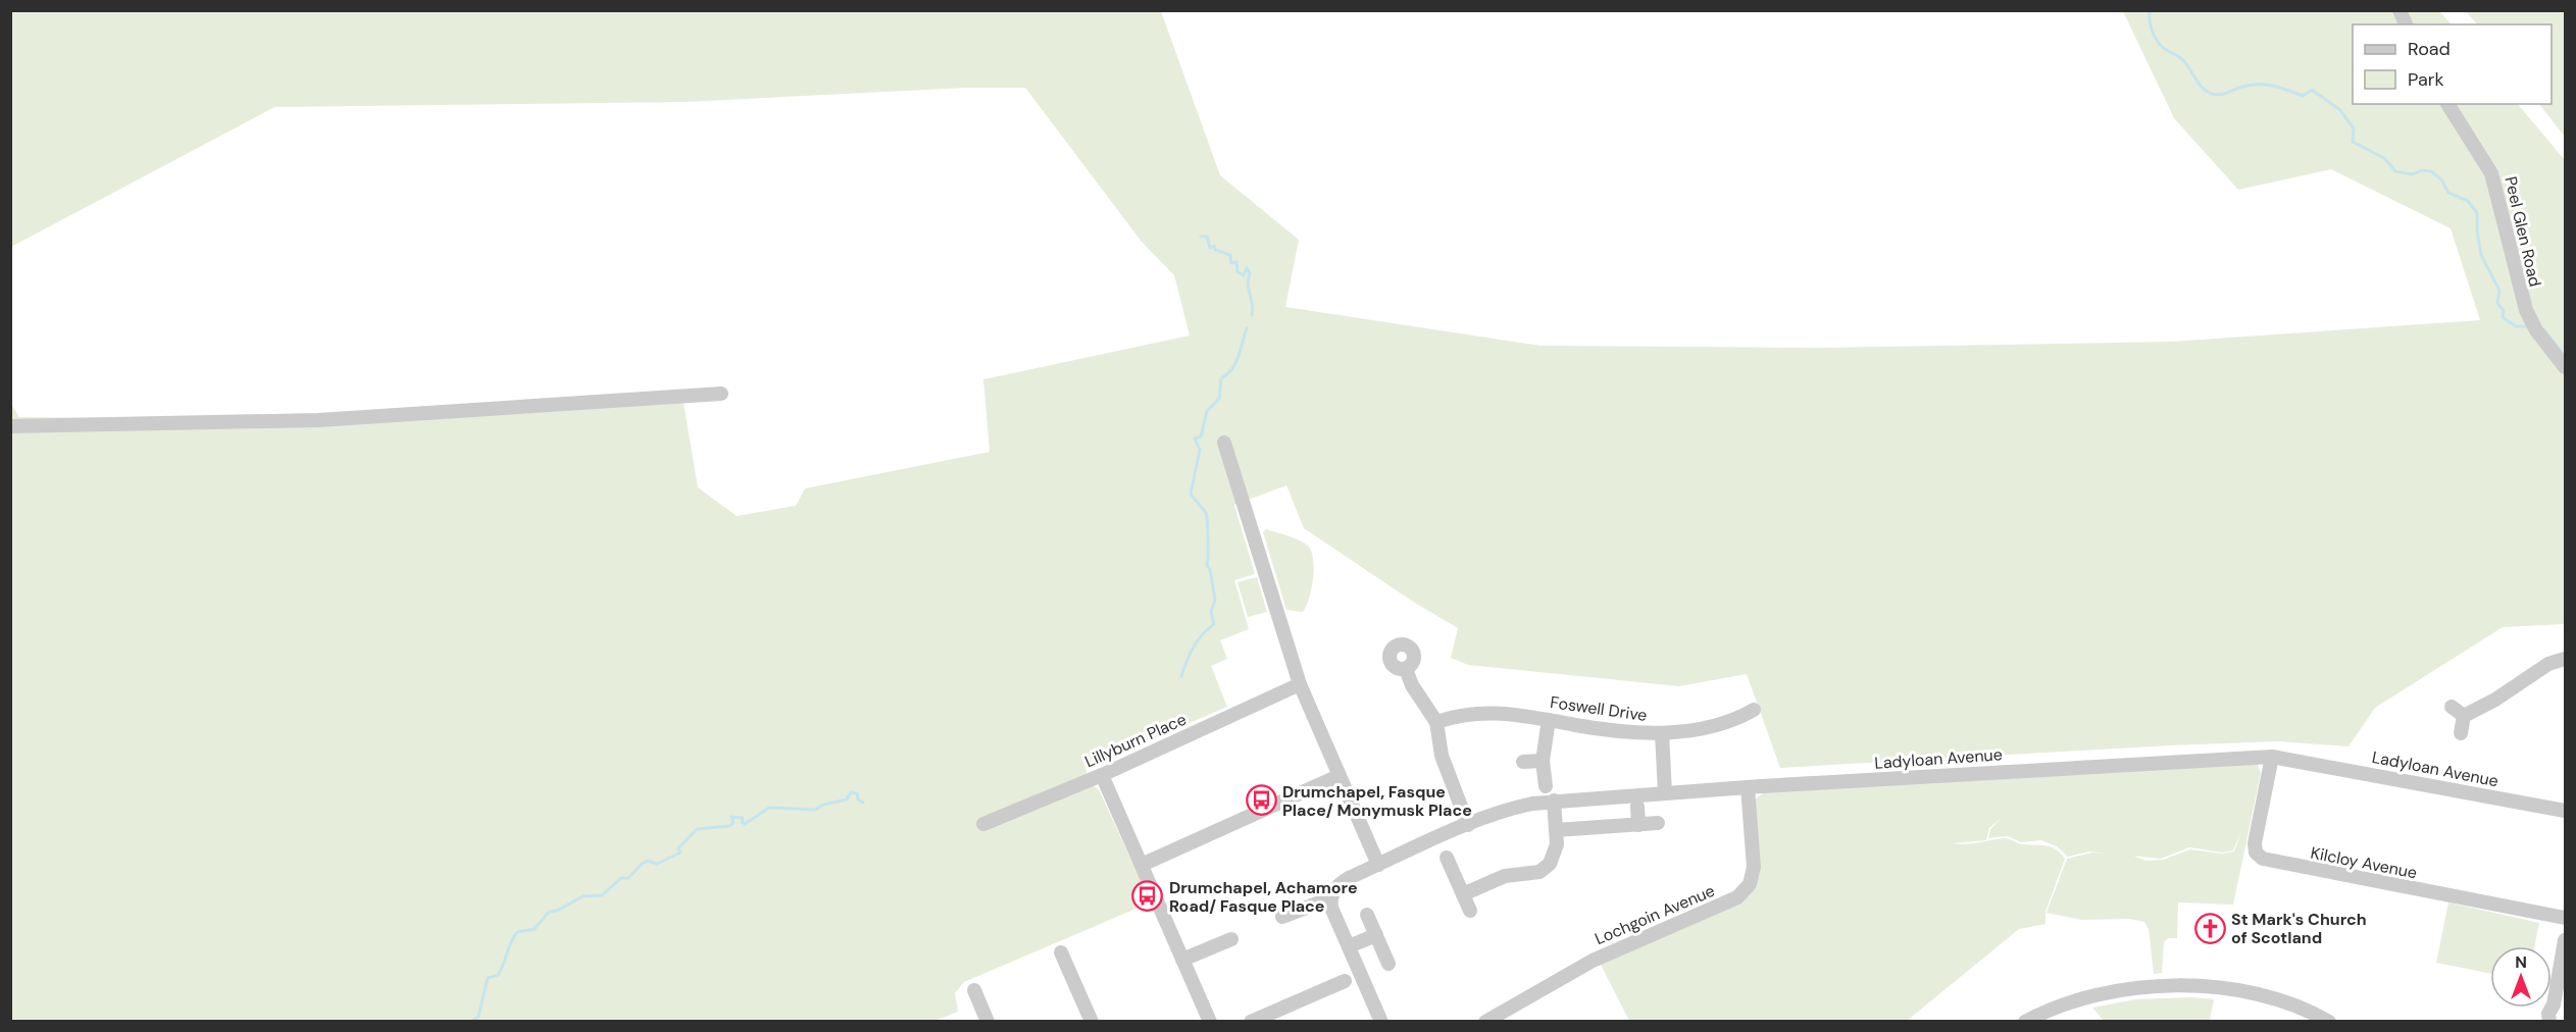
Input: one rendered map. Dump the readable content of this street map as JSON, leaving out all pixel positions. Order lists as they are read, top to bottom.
{
  "streets": {
    "street": [
      "Peel Glen Road",
      "Foswell Drive",
      "Lillyburn Place",
      "Ladyloan Avenue",
      "Kilcloy Avenue",
      "Lochgoin Avenue"
    ]
  },
  "crossings": [
    ["Ladyloan Avenue", "Kilcloy Avenue"],
    ["Ladyloan Avenue", "Lochgoin Avenue"]
  ],
  "places": {
    "bus stop": ["Drumchapel, Fasque Place/ Monymusk Place", "Drumchapel, Achamore Road/ Fasque Place"],
    "church": ["St Mark's Church of Scotland"]
  },
  "legend": ["Road", "Park"],
  "north": "top"
}
